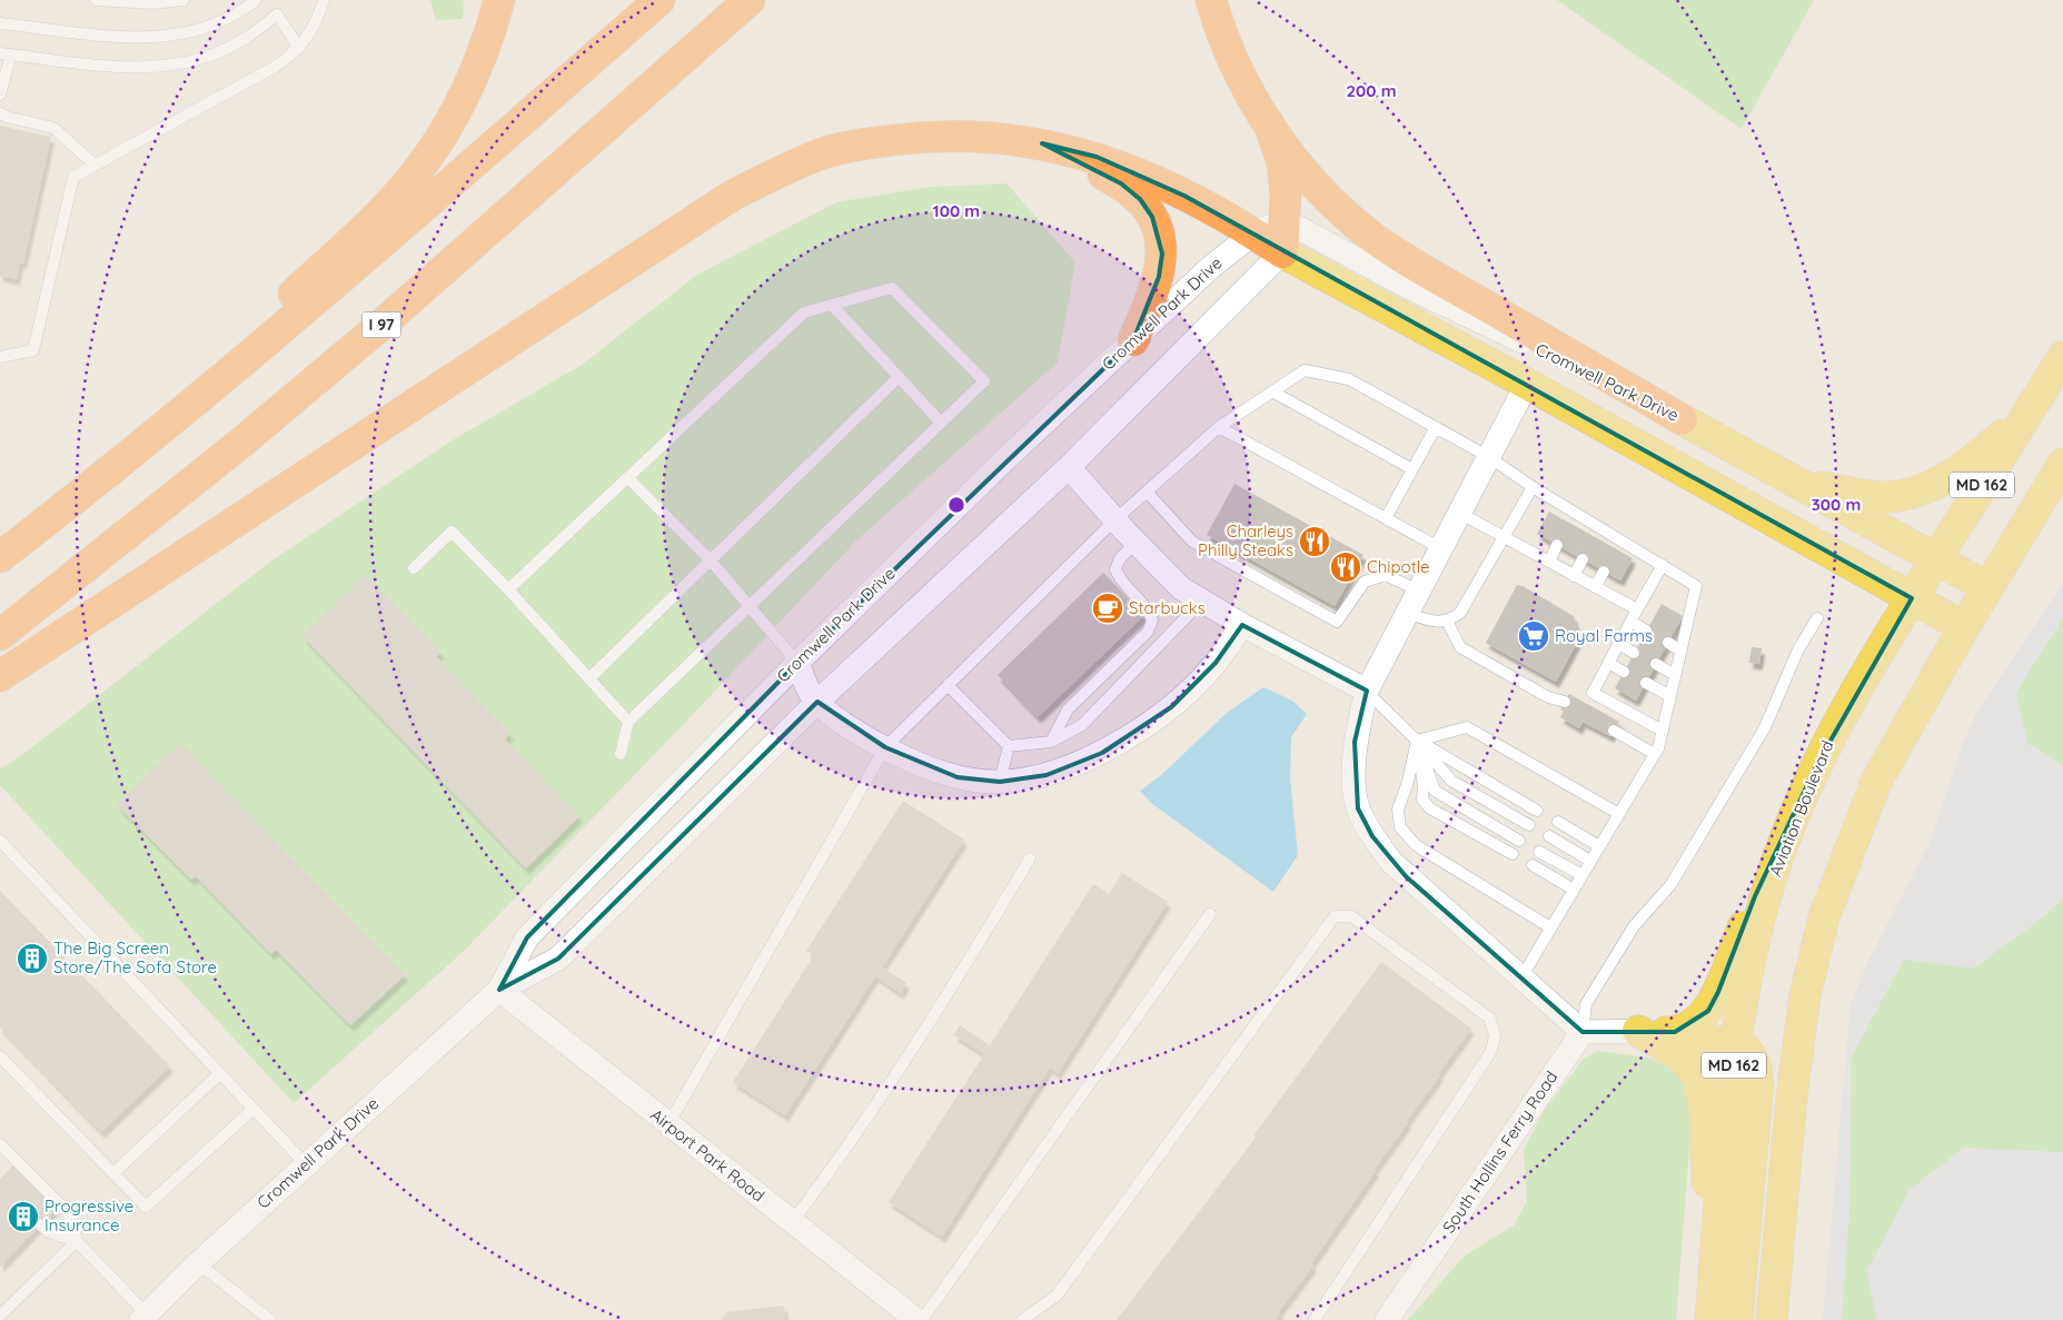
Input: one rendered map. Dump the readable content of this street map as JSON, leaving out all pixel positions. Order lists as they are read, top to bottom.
{
  "streets": {
    "highway": ["I 97"],
    "main road": ["Cromwell Park Drive", "MD 162", "Aviation Boulevard"],
    "street": ["South Hollins Ferry Road", "Airport Park Road"]
  },
  "crossings": [
    ["Cromwell Park Drive", "MD 162"],
    ["Cromwell Park Drive", "Aviation Boulevard"],
    ["Cromwell Park Drive", "Airport Park Road"]
  ],
  "places": {
    "restaurant": ["Charleys Philly Steaks", "Chipotle"],
    "cafe": ["Starbucks"],
    "supermarket": ["Royal Farms"],
    "building": ["The Big Screen Store/The Sofa Store", "Progressive Insurance"]
  },
  "rings": ["200 m", "100 m", "300 m"]
}
